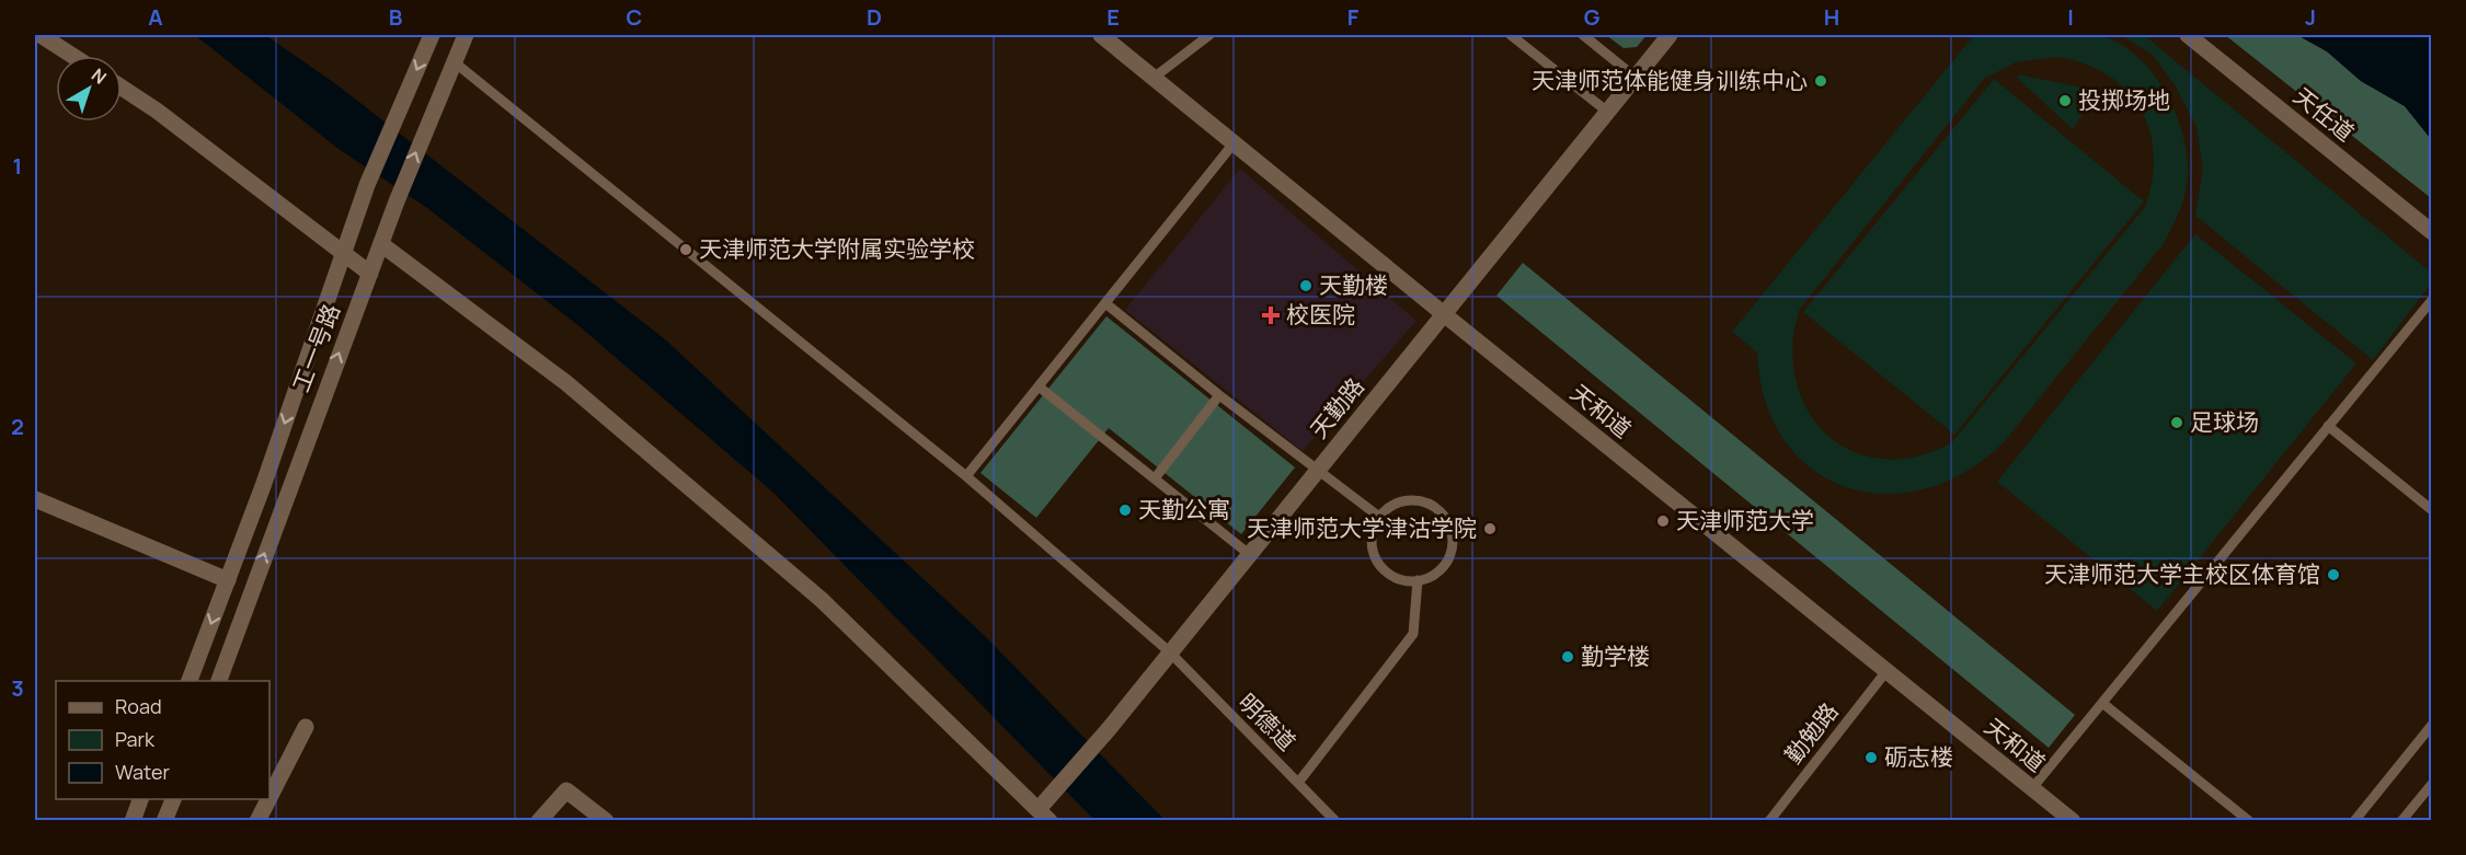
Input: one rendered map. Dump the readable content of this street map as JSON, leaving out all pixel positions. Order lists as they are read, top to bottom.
{
  "streets": {
    "street": [
      "天任道",
      "工一号路",
      "天勤路",
      "天和道"
    ],
    "lane": ["明德道", "勤勉路"]
  },
  "crossings": [
    ["工一号路", "明德道"],
    ["天勤路", "天和道"],
    ["天勤路", "明德道"],
    ["天和道", "勤勉路"]
  ],
  "places": {
    "other": [
      "天津师范体能健身训练中心",
      "投掷场地",
      "天津师范大学附属实验学校",
      "天勤楼",
      "足球场",
      "天勤公寓",
      "天津师范大学",
      "天津师范大学津沽学院",
      "天津师范大学主校区体育馆",
      "勤学楼",
      "砺志楼"
    ],
    "health": ["校医院"]
  },
  "legend": ["Road", "Park", "Water"],
  "north": "top right",
  "grid": {
    "columns": [
      "A",
      "B",
      "C",
      "D",
      "E",
      "F",
      "G",
      "H",
      "I",
      "J"
    ],
    "rows": ["1", "2", "3"]
  }
}
